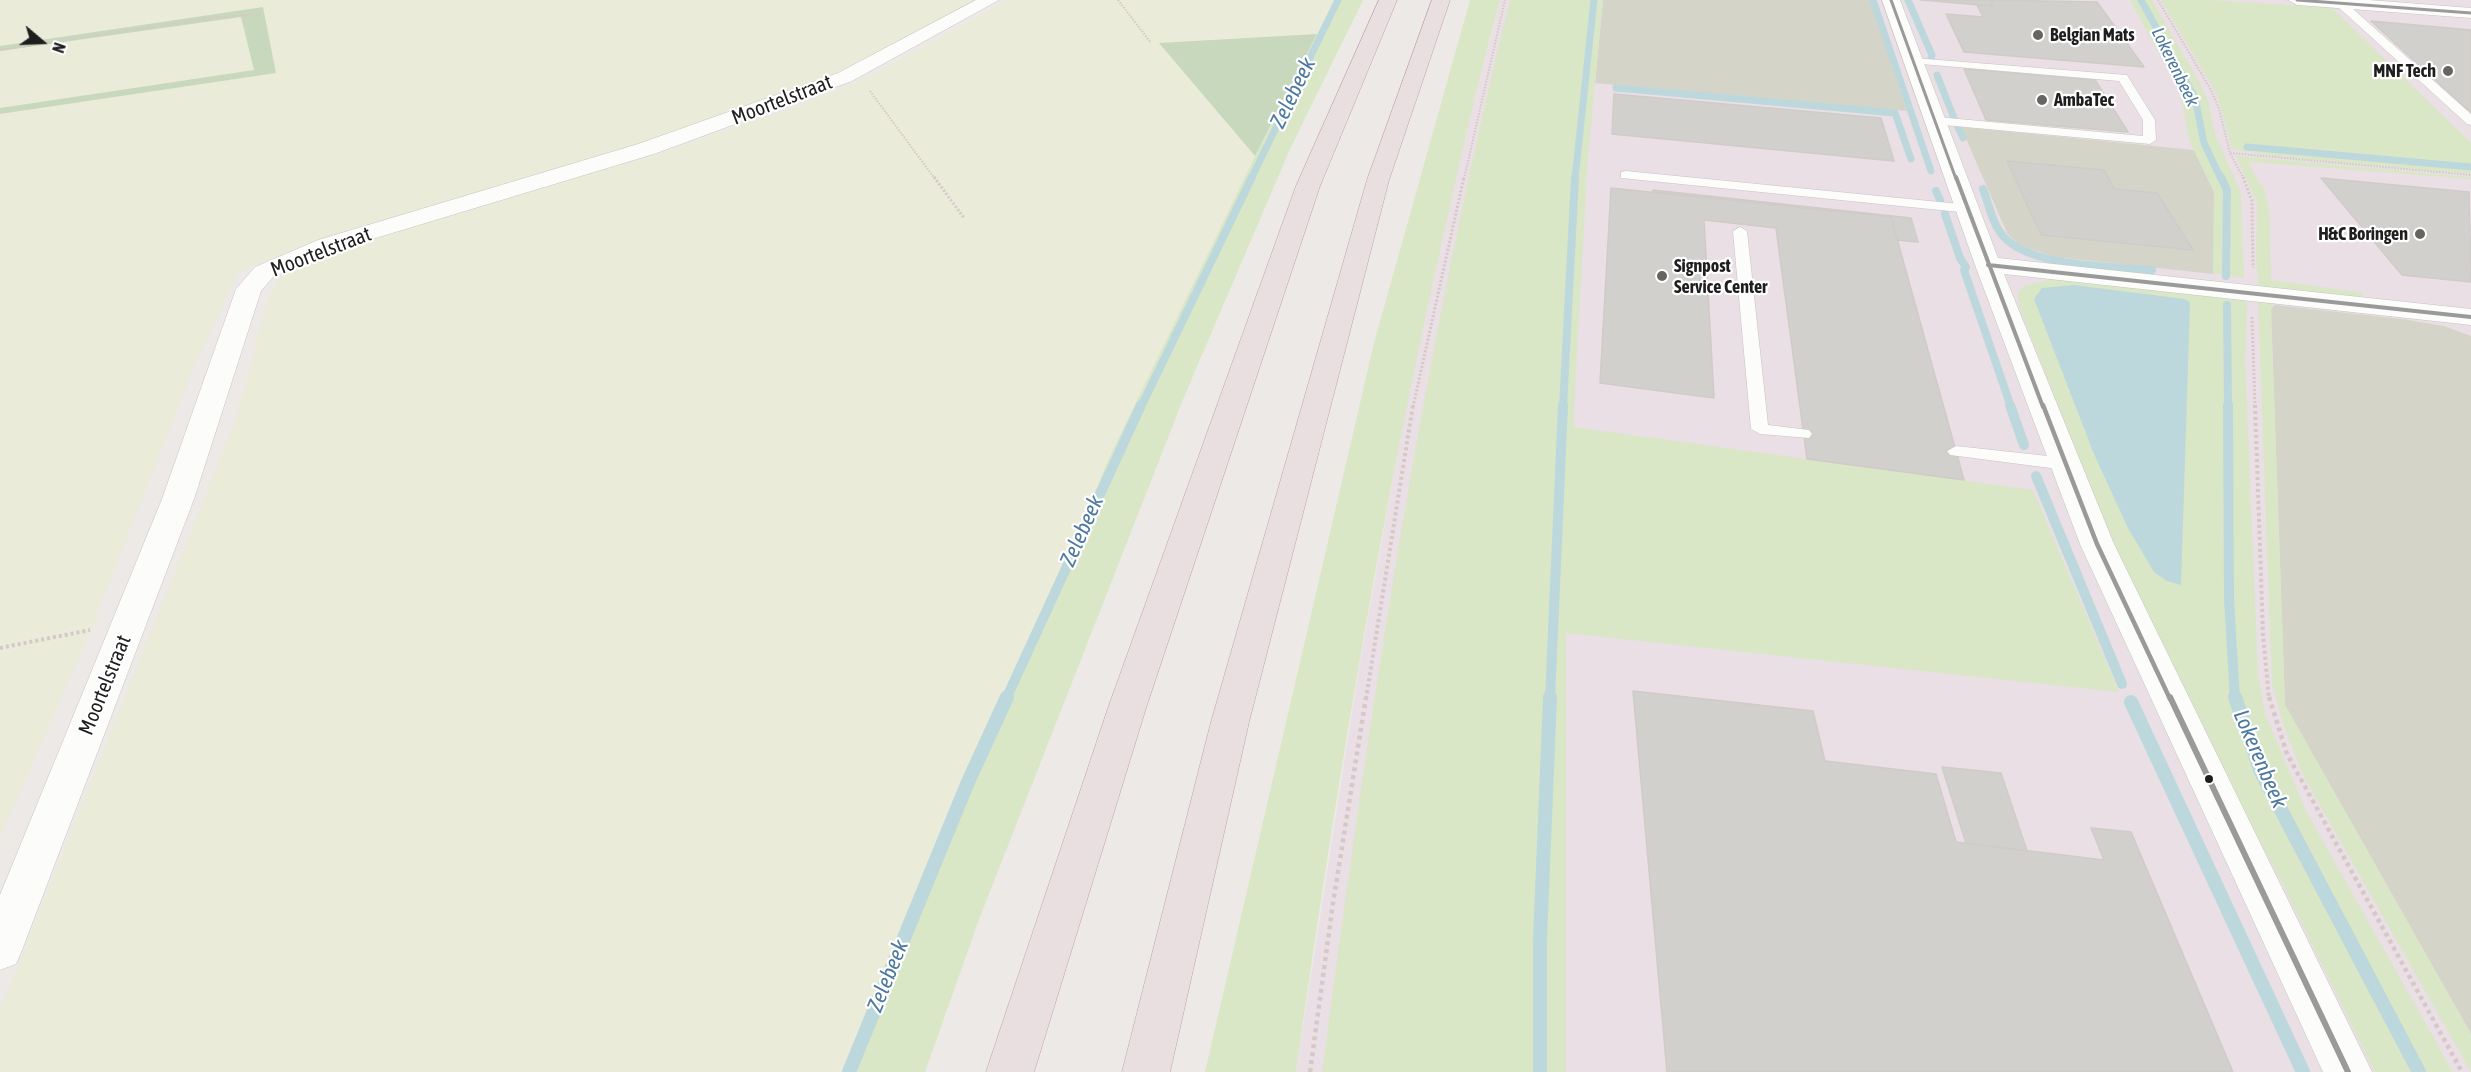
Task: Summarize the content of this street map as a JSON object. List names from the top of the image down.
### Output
{
  "streets": {
    "street": ["Moortelstraat"]
  },
  "water": ["Lokerenbeek", "Zelebeek"],
  "places": [
    "Belgian Mats",
    "MNF Tech",
    "AmbaTec",
    "H&C Boringen",
    "Signpost Service Center"
  ],
  "north": "right"
}
